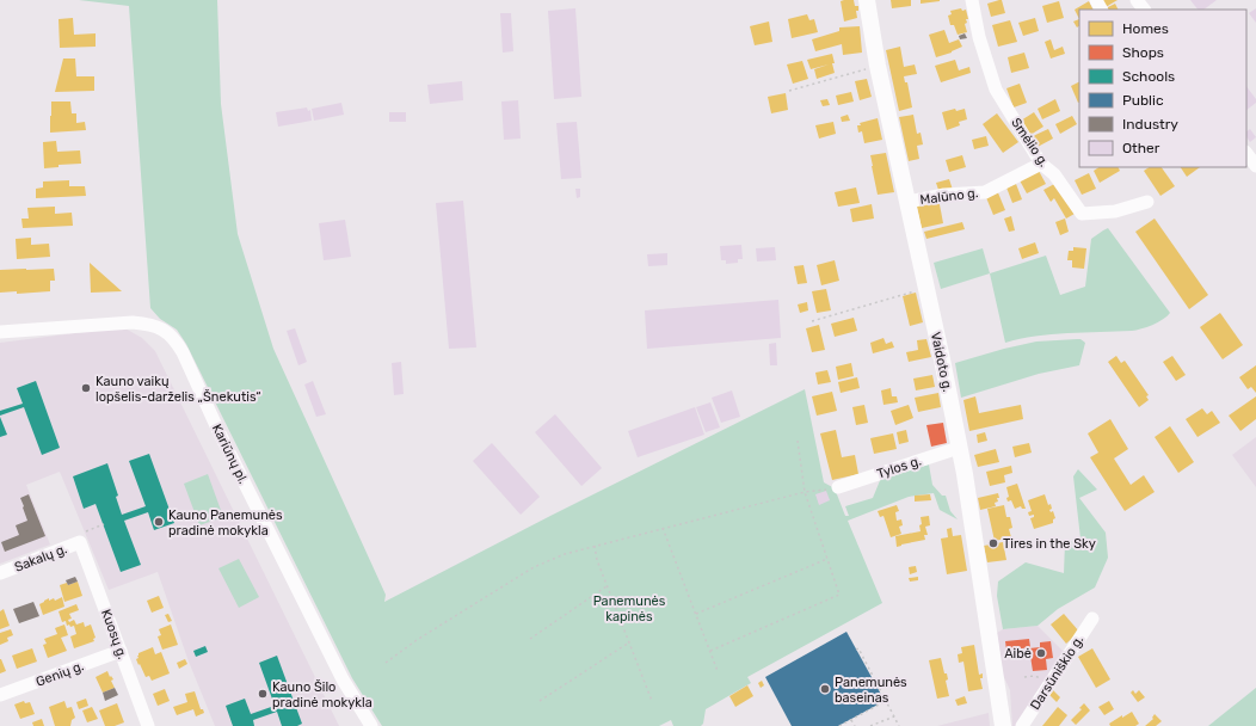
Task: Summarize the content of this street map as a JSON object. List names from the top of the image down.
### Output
{
  "streets": {
    "main road": ["Vaidoto g."],
    "street": [
      "Smėlio g.",
      "Malūno g.",
      "Kariūnų pl.",
      "Tylos g.",
      "Sakalų g.",
      "Kuosų g.",
      "Darsūniškio g.",
      "Genių g."
    ]
  },
  "crossings": [
    ["Smėlio g.", "Malūno g."],
    ["Malūno g.", "Vaidoto g."],
    ["Vaidoto g.", "Tylos g."],
    ["Sakalų g.", "Kuosų g."],
    ["Kuosų g.", "Genių g."]
  ],
  "parks": ["Panemunės kapinės"],
  "places": [
    "Kauno vaikų lopšelis-darželis „Šnekutis“",
    "Kauno Panemunės pradinė mokykla",
    "Tires in the Sky",
    "Aibė",
    "Panemunės baseinas",
    "Kauno Šilo pradinė mokykla"
  ],
  "legend": [
    "Homes",
    "Shops",
    "Schools",
    "Public",
    "Industry",
    "Other"
  ]
}
